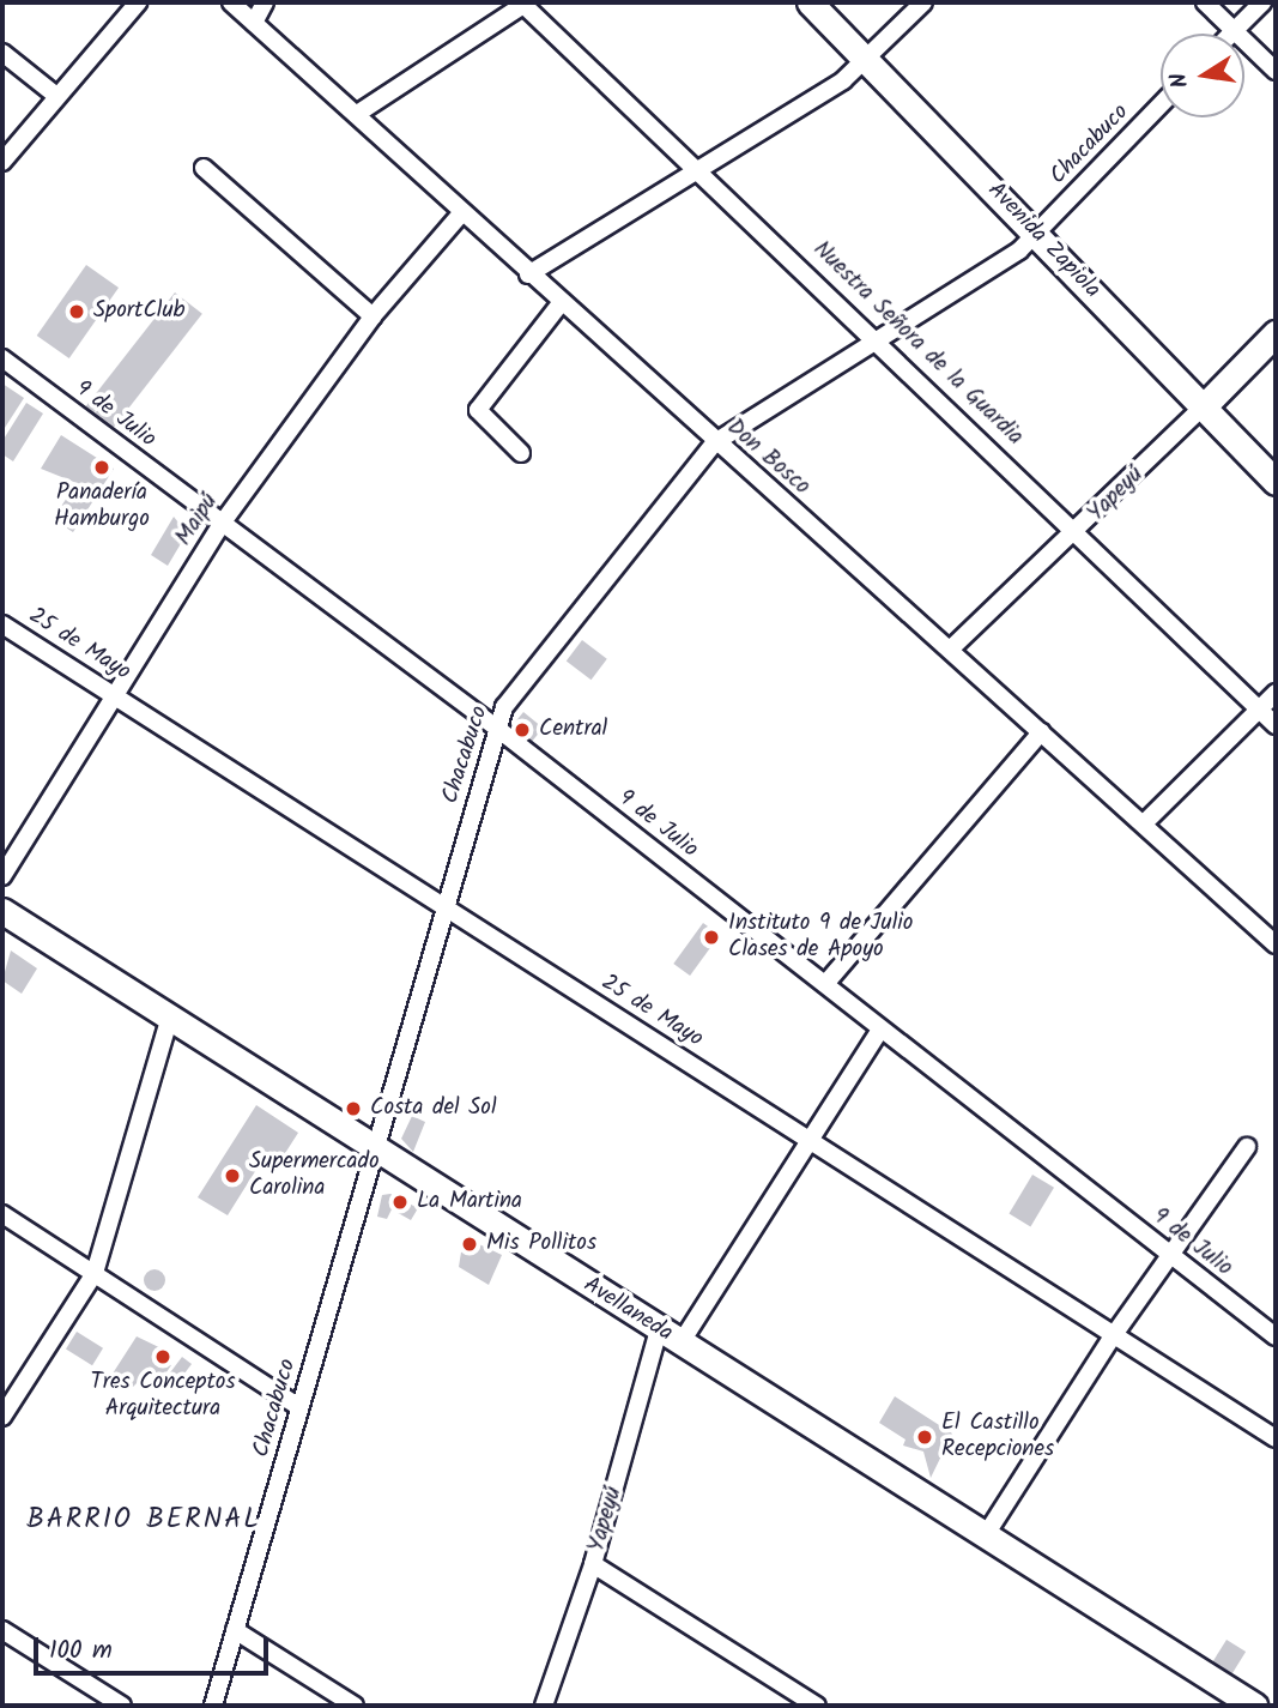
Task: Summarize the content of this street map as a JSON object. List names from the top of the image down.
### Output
{
  "streets": {
    "street": [
      "Chacabuco",
      "Avenida Zapiola",
      "Nuestra Señora de la Guardia",
      "9 de Julio",
      "Don Bosco",
      "Yapeyú",
      "Maipú",
      "25 de Mayo",
      "Avellaneda"
    ]
  },
  "crossings": [
    ["Chacabuco", "Avenida Zapiola"],
    ["Chacabuco", "Nuestra Señora de la Guardia"],
    ["Chacabuco", "9 de Julio"],
    ["Chacabuco", "Don Bosco"],
    ["Chacabuco", "25 de Mayo"],
    ["Chacabuco", "Avellaneda"],
    ["Avenida Zapiola", "Yapeyú"],
    ["Nuestra Señora de la Guardia", "Yapeyú"],
    ["9 de Julio", "Maipú"],
    ["Don Bosco", "Yapeyú"],
    ["Don Bosco", "Maipú"],
    ["Yapeyú", "Avellaneda"],
    ["Maipú", "25 de Mayo"]
  ],
  "districts": ["BARRIO BERNAL"],
  "places": [
    "SportClub",
    "Panadería Hamburgo",
    "Central",
    "Instituto 9 de Julio Clases de Apoyo",
    "Costa del Sol",
    "Supermercado Carolina",
    "La Martina",
    "Mis Pollitos",
    "Tres Conceptos Arquitectura",
    "El Castillo Recepciones"
  ],
  "scale_bar": "100 m",
  "north": "left"
}
